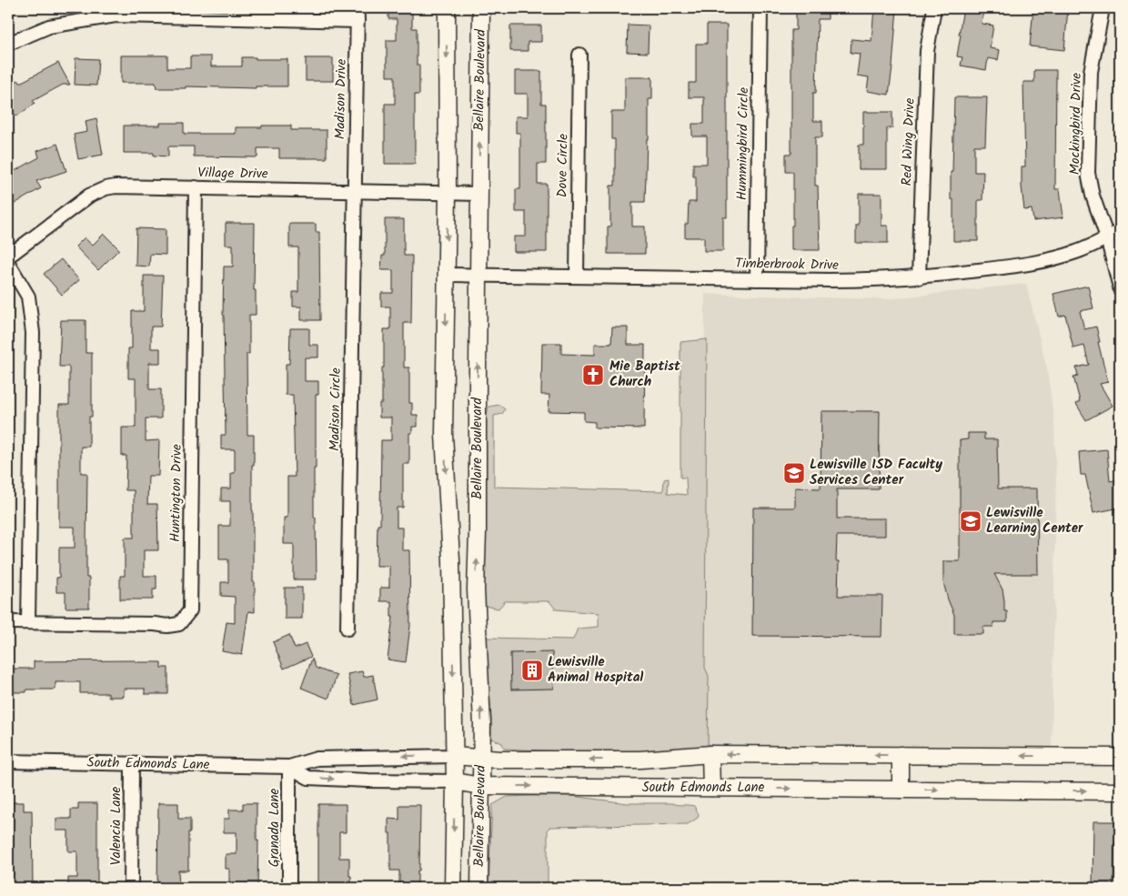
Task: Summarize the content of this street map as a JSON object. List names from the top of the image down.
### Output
{
  "streets": {
    "main road": ["Bellaire Boulevard", "South Edmonds Lane"],
    "street": [
      "Madison Drive",
      "Mockingbird Drive",
      "Red Wing Drive",
      "Hummingbird Circle",
      "Dove Circle",
      "Village Drive",
      "Timberbrook Drive",
      "Madison Circle",
      "Huntington Drive",
      "Valencia Lane",
      "Granada Lane"
    ]
  },
  "crossings": [
    ["Bellaire Boulevard", "Village Drive"],
    ["Bellaire Boulevard", "Timberbrook Drive"],
    ["Bellaire Boulevard", "South Edmonds Lane"],
    ["Madison Drive", "Village Drive"],
    ["Madison Drive", "Madison Circle"],
    ["Mockingbird Drive", "Timberbrook Drive"],
    ["Red Wing Drive", "Timberbrook Drive"],
    ["Hummingbird Circle", "Timberbrook Drive"],
    ["Dove Circle", "Timberbrook Drive"],
    ["Village Drive", "Madison Circle"],
    ["Village Drive", "Huntington Drive"],
    ["South Edmonds Lane", "Valencia Lane"],
    ["South Edmonds Lane", "Granada Lane"]
  ],
  "places": {
    "church": ["Mie Baptist Church"],
    "school or university": ["Lewisville ISD Faculty Services Center", "Lewisville Learning Center"],
    "building": ["Lewisville Animal Hospital"]
  }
}
